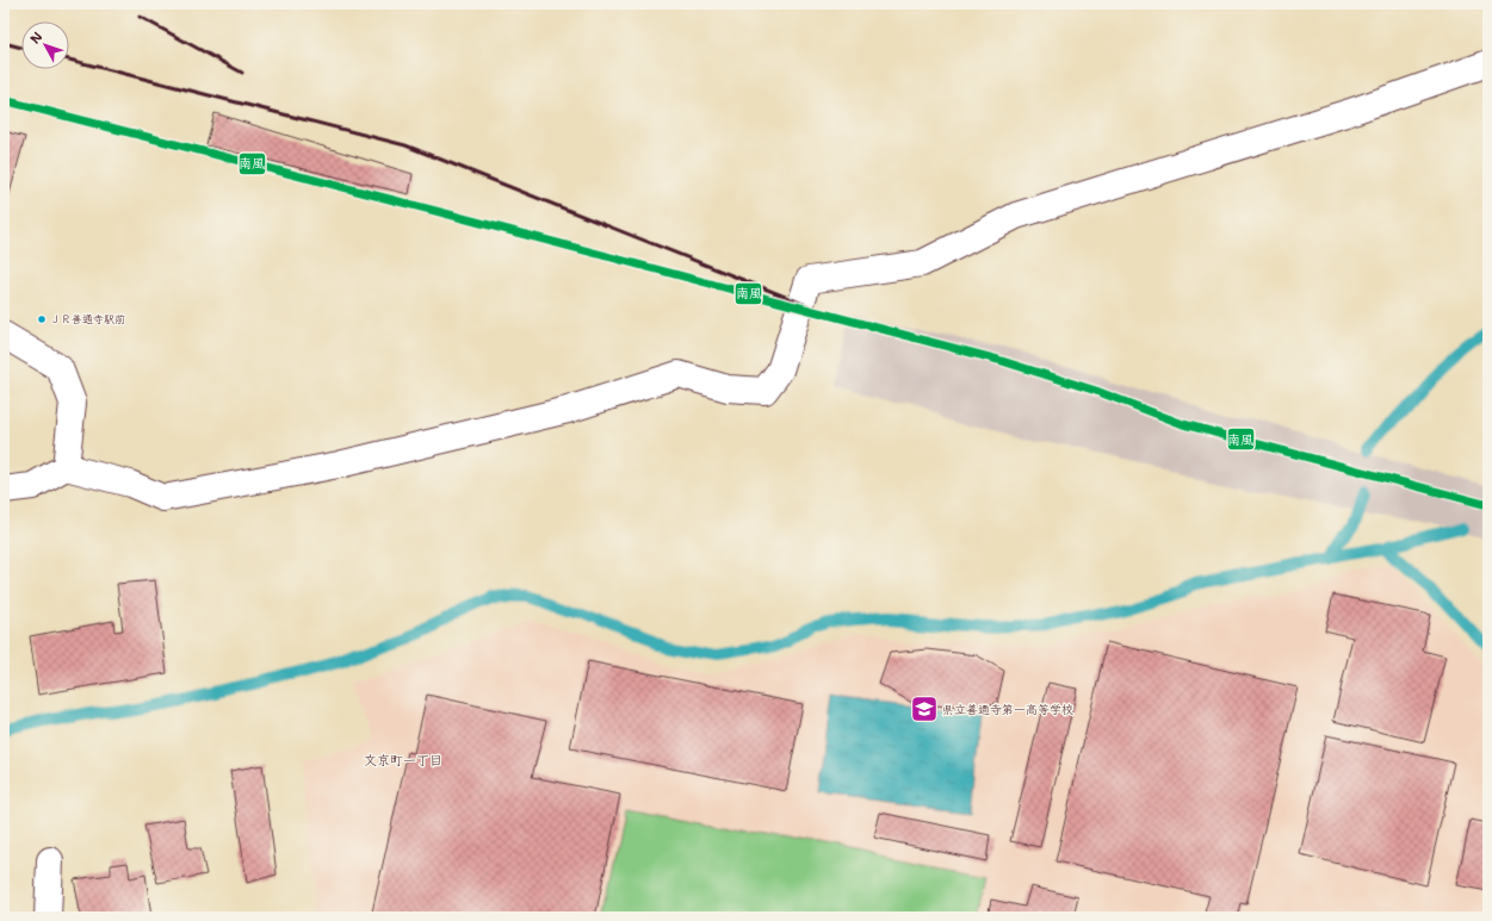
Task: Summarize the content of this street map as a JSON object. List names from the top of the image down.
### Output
{
  "districts": ["文京町一丁目"],
  "places": {
    "other": ["ＪＲ善通寺駅前"],
    "school or university": ["県立善通寺第一高等学校"]
  },
  "lines": ["transit line 南風"],
  "north": "top left"
}
